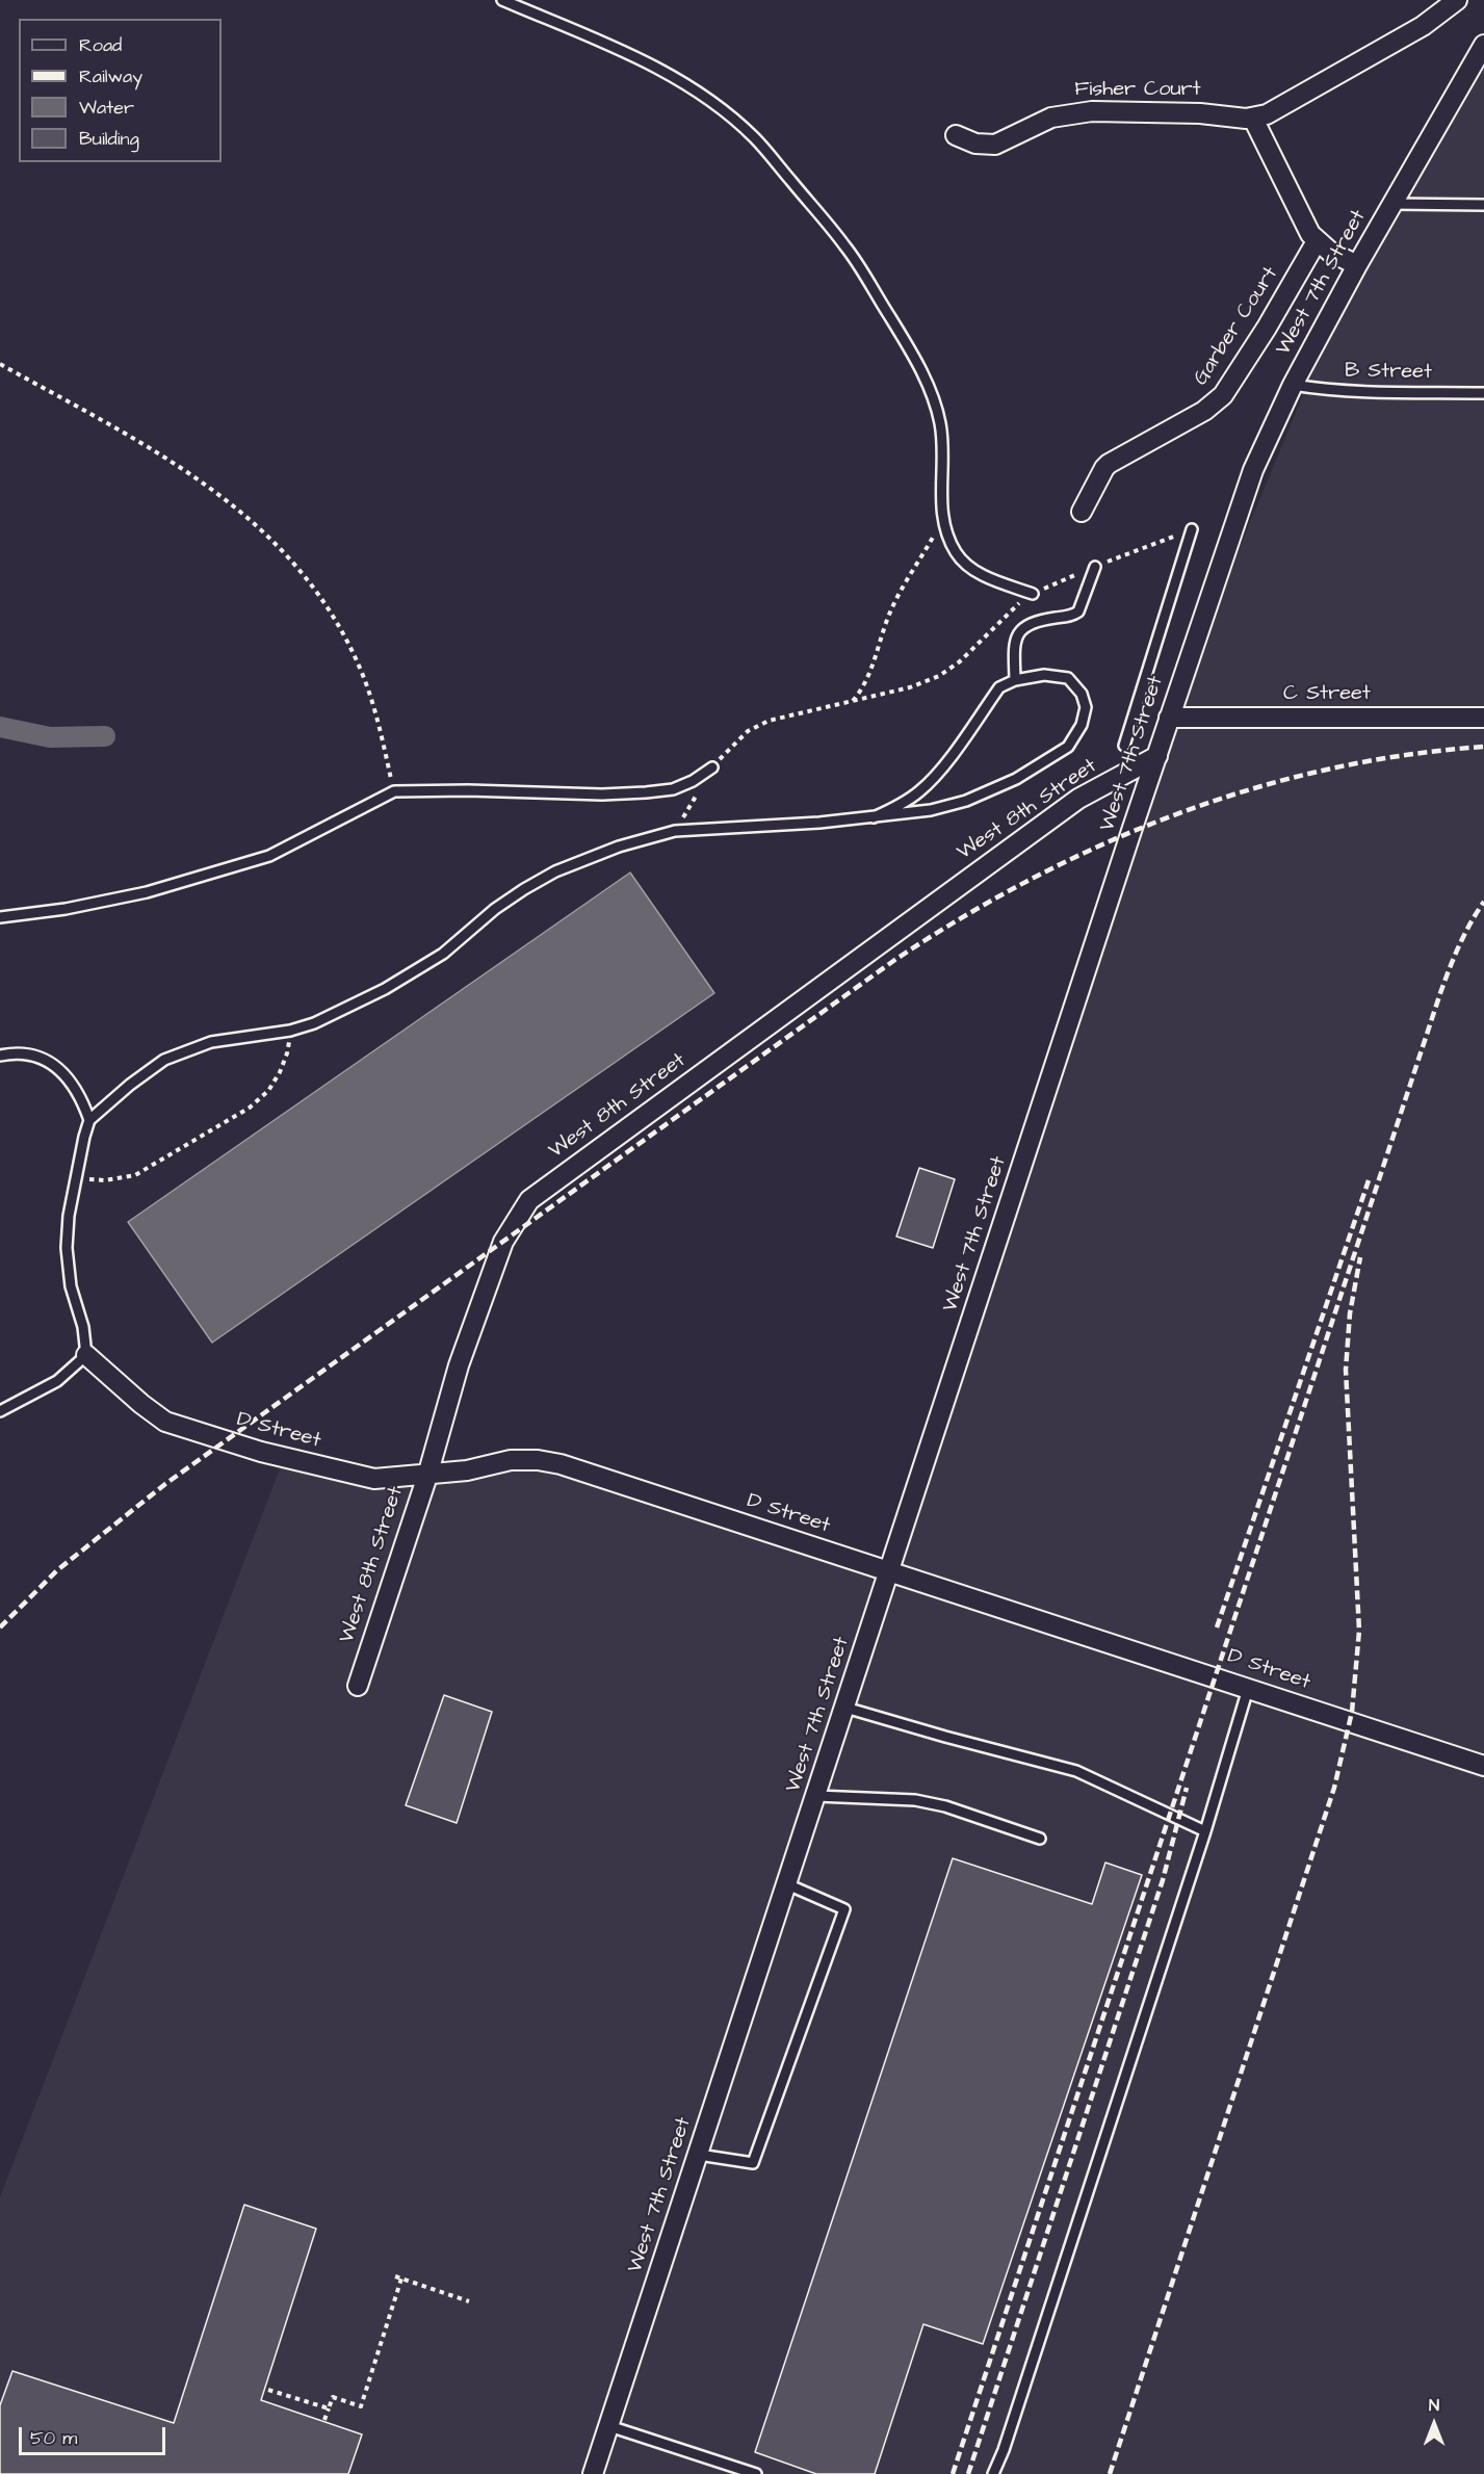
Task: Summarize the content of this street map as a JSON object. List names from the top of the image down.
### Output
{
  "streets": {
    "street": [
      "Fisher Court",
      "West 7th Street",
      "Garber Court",
      "C Street",
      "West 8th Street",
      "D Street"
    ],
    "lane": ["B Street"]
  },
  "crossings": [
    ["West 7th Street", "B Street"],
    ["West 7th Street", "C Street"],
    ["West 7th Street", "West 8th Street"],
    ["West 7th Street", "D Street"],
    ["West 8th Street", "D Street"]
  ],
  "legend": [
    "Road",
    "Railway",
    "Water",
    "Building"
  ],
  "scale_bar": "50 m",
  "north": "top"
}
